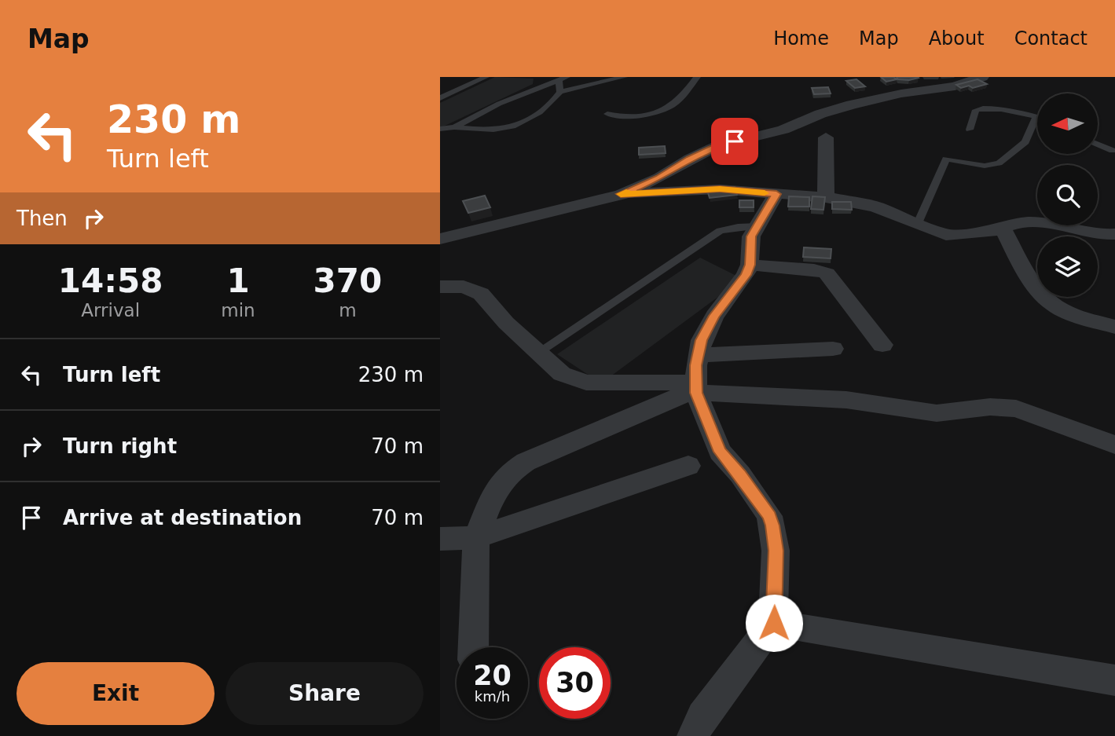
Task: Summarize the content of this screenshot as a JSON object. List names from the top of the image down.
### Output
{
  "north": "left",
  "page": {
    "header": "Map",
    "nav": [
      "Home",
      "Map",
      "About",
      "Contact"
    ],
    "turn": ["230 m", "Turn left"],
    "then": "Then",
    "eta": [
      "14:58",
      "Arrival",
      "1",
      "min",
      "370",
      "m"
    ],
    "list": [
      {
        "name": "Turn left",
        "value": "230 m"
      },
      {
        "name": "Turn right",
        "value": "70 m"
      },
      {
        "name": "Arrive at destination",
        "value": "70 m"
      }
    ],
    "speed": "20 km/h",
    "limit": "30",
    "buttons": ["Exit", "Share"]
  }
}
